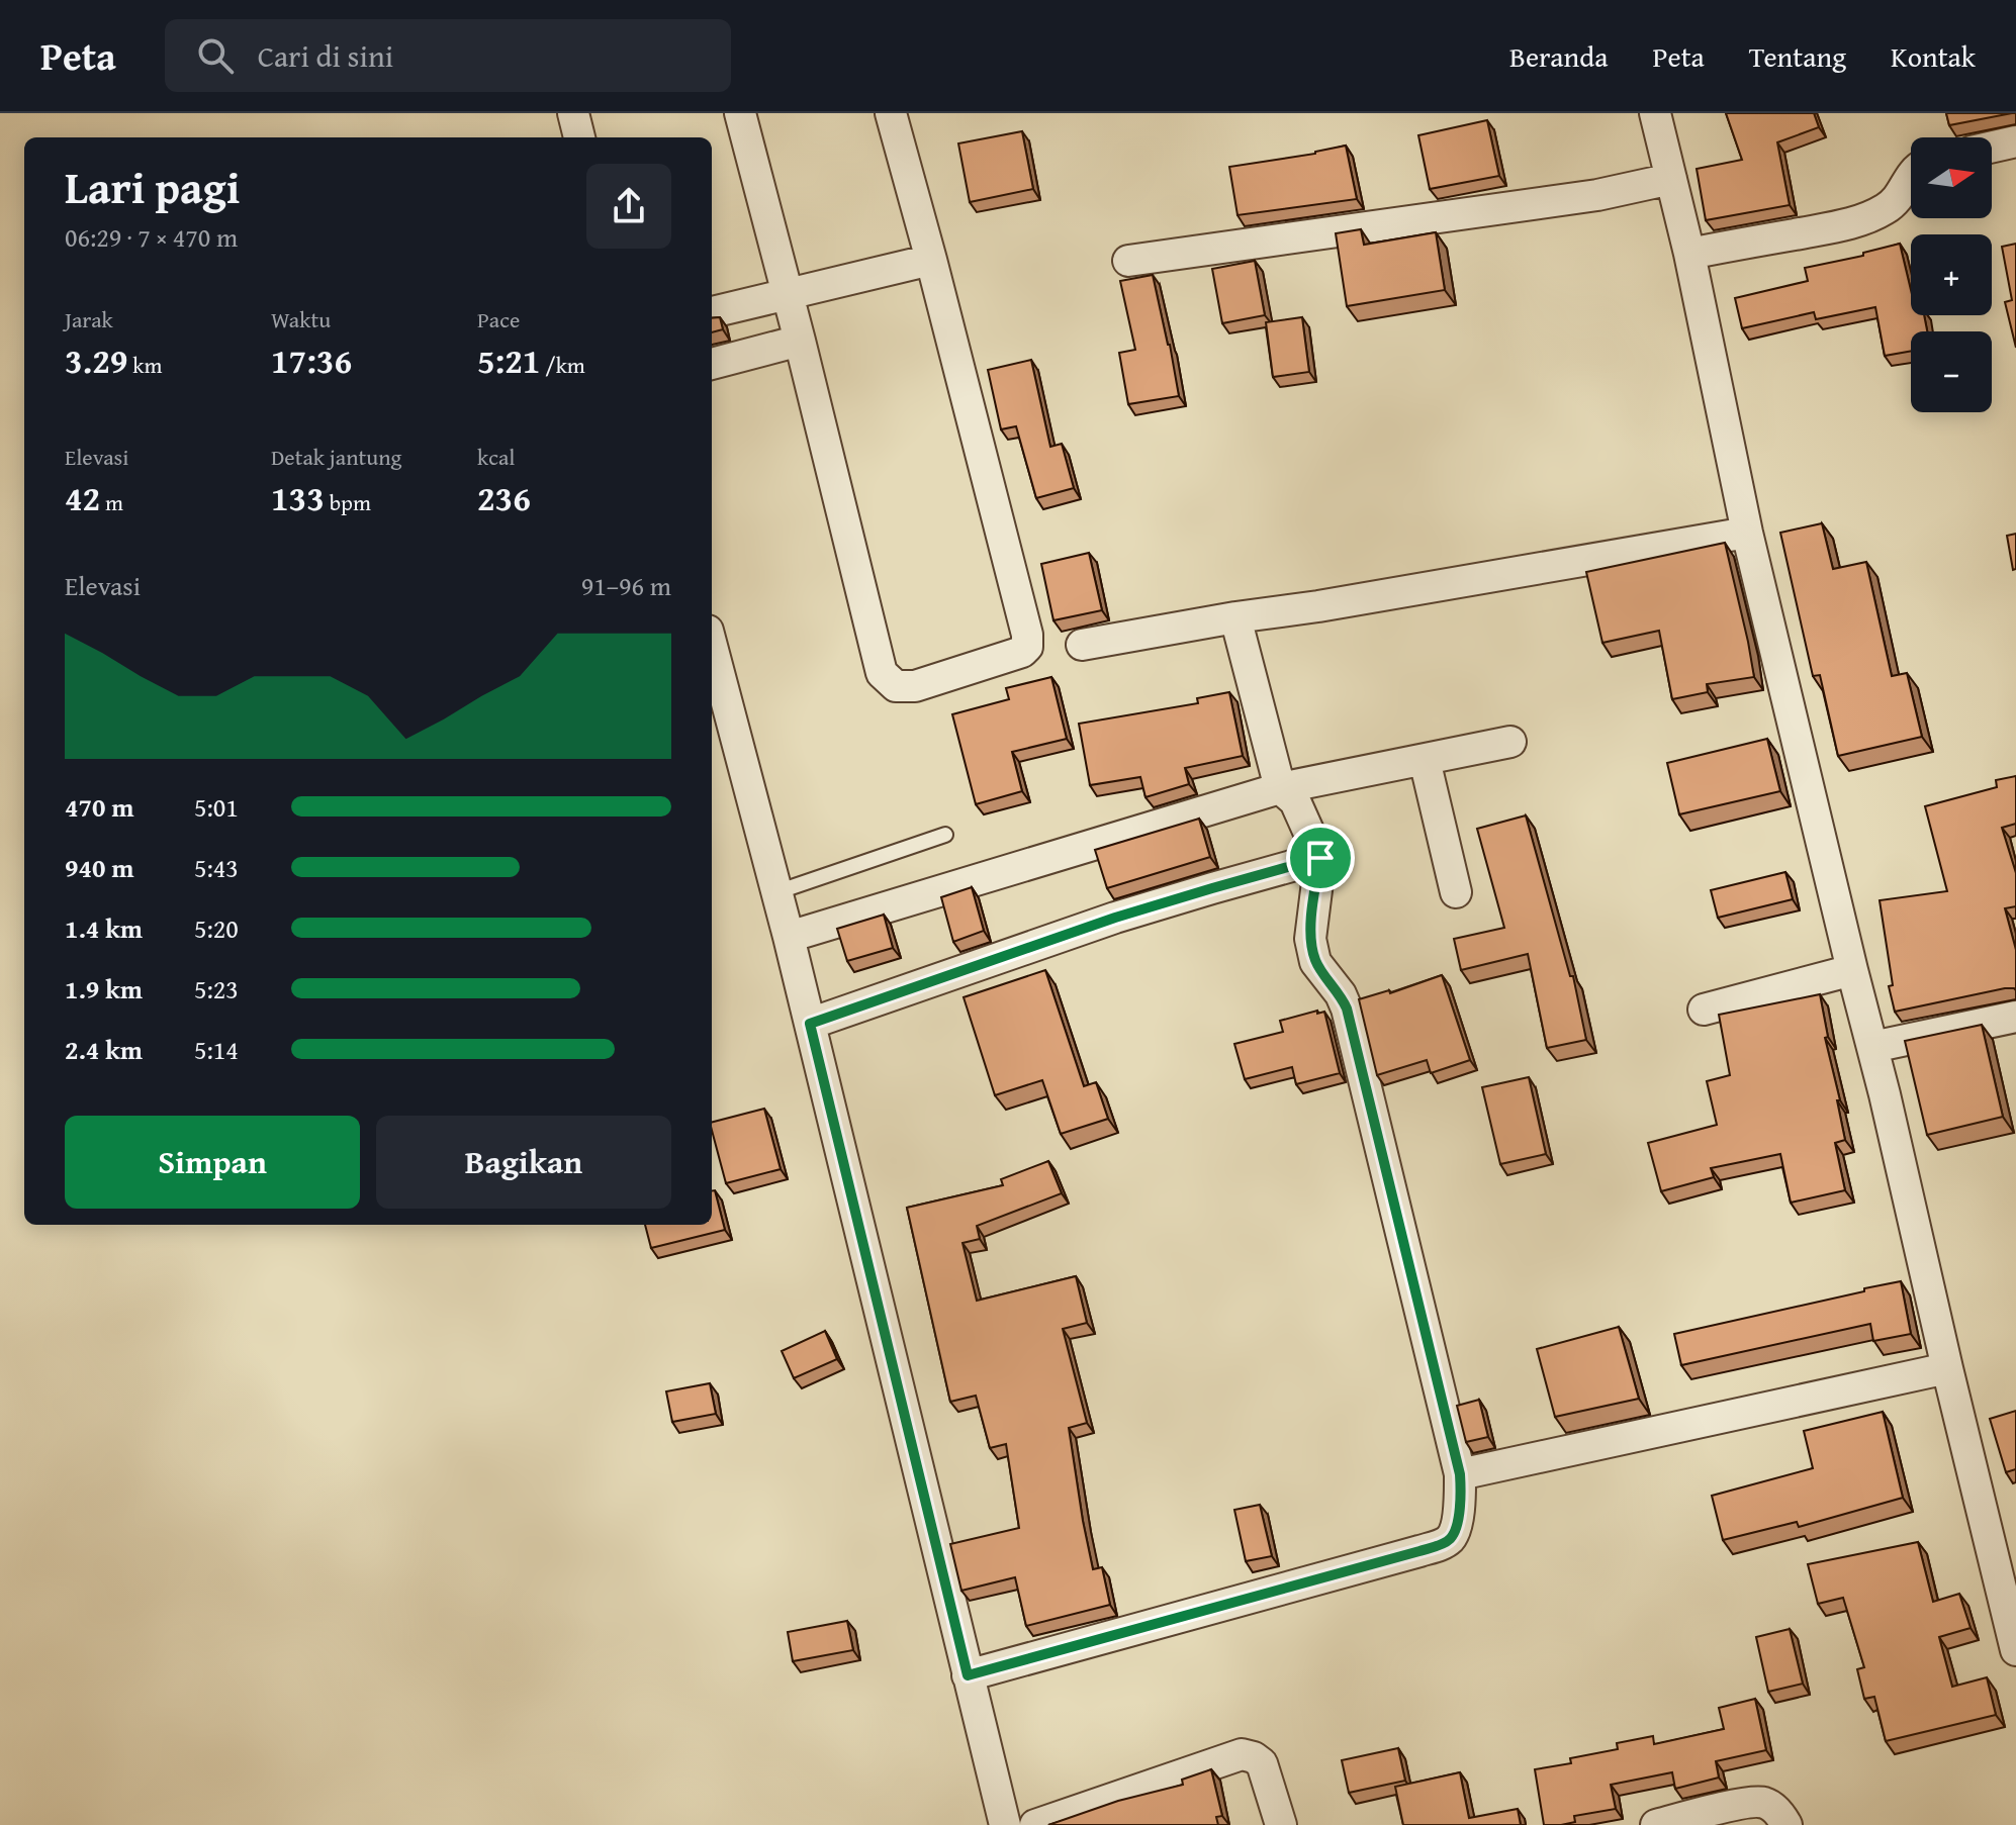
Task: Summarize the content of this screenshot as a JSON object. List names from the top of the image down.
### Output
{
  "north": "right",
  "page": {
    "header": "Peta",
    "search": "Cari di sini",
    "nav": [
      "Beranda",
      "Peta",
      "Tentang",
      "Kontak"
    ],
    "map_buttons": ["+", "−"],
    "heading": ["Lari pagi", "06:29 · 7 × 470 m"],
    "stats": [
      ["Jarak", "3.29 km"],
      ["Waktu", "17:36"],
      ["Pace", "5:21 /km"],
      ["Elevasi", "42 m"],
      ["Detak jantung", "133 bpm"],
      ["kcal", "236"]
    ],
    "chart": ["Elevasi", "91–96 m"],
    "list": [
      {
        "name": "470 m",
        "note": "5:01"
      },
      {
        "name": "940 m",
        "note": "5:43"
      },
      {
        "name": "1.4 km",
        "note": "5:20"
      },
      {
        "name": "1.9 km",
        "note": "5:23"
      },
      {
        "name": "2.4 km",
        "note": "5:14"
      }
    ],
    "buttons": ["Simpan", "Bagikan"]
  }
}
